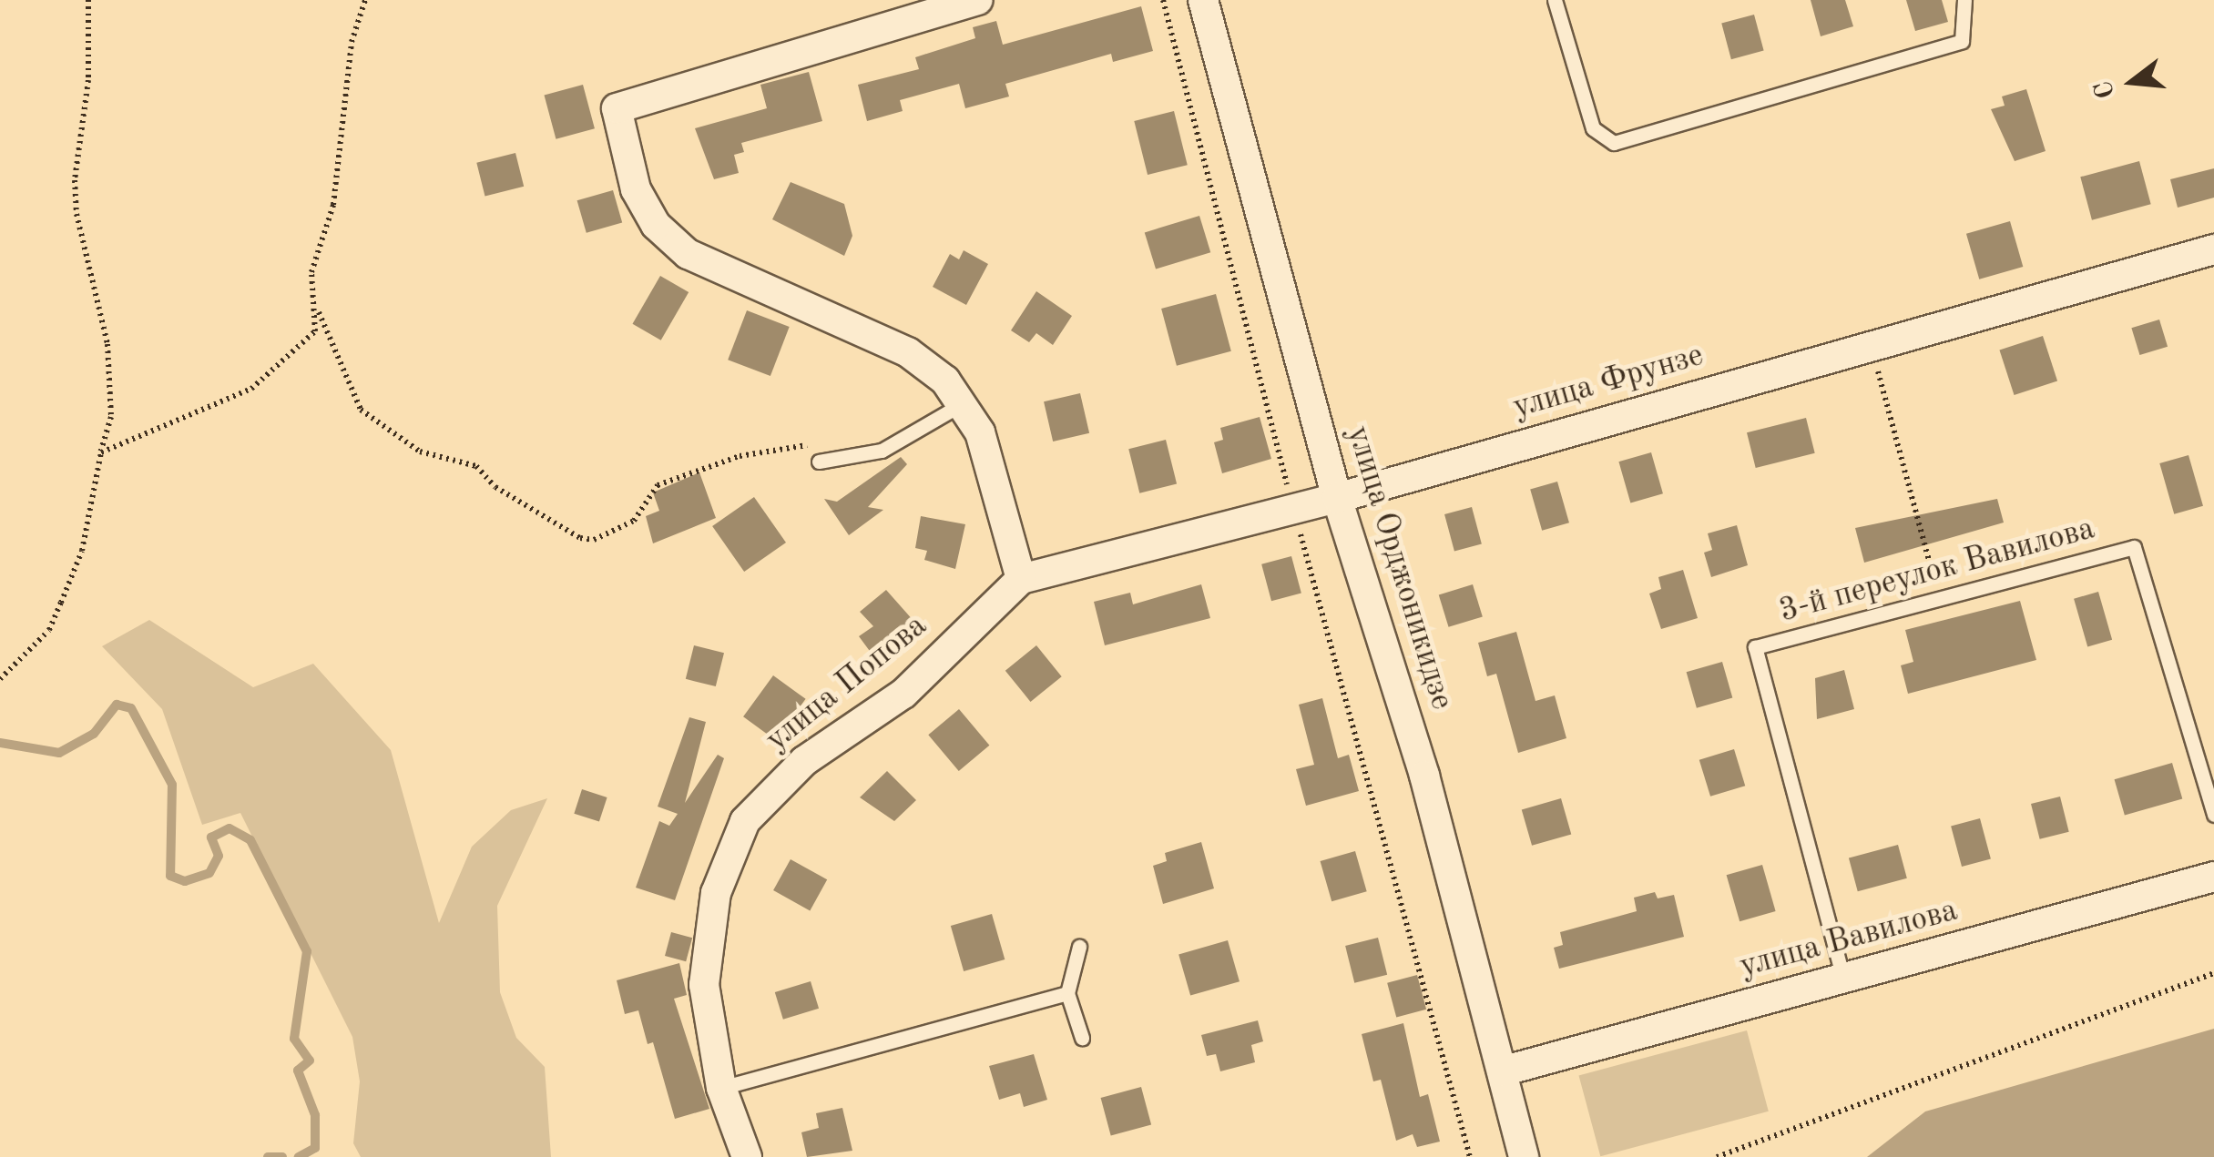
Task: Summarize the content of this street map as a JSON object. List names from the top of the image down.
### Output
{
  "streets": {
    "street": [
      "улица Фрунзе",
      "улица Орджоникидзе",
      "улица Попова",
      "улица Вавилова"
    ],
    "lane": ["3-й переулок Вавилова"]
  },
  "crossings": [
    ["улица Фрунзе", "улица Орджоникидзе"],
    ["улица Фрунзе", "улица Попова"],
    ["улица Орджоникидзе", "улица Вавилова"],
    ["3-й переулок Вавилова", "улица Вавилова"]
  ],
  "north": "left"
}
